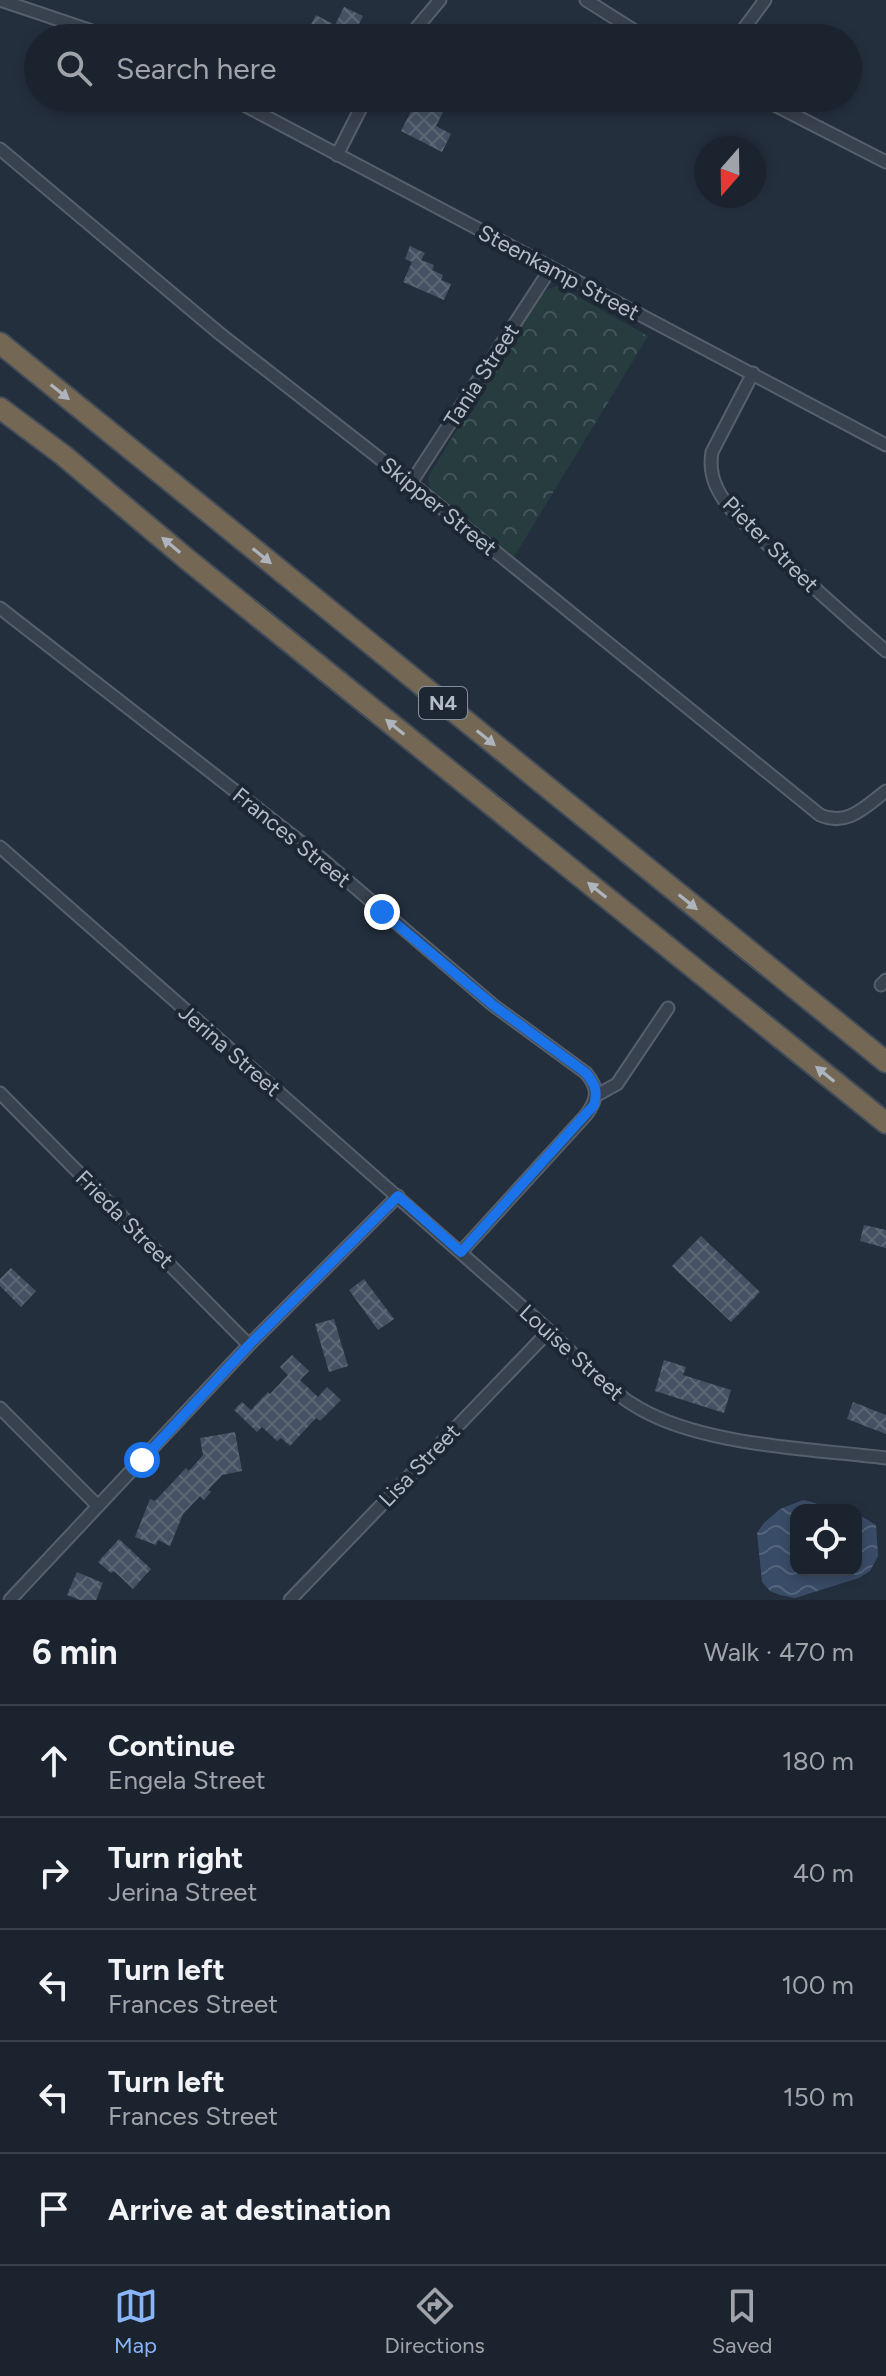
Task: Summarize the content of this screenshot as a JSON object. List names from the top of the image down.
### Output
{
  "streets": {
    "highway": ["N4"],
    "street": [
      "Steenkamp Street",
      "Tania Street",
      "Skipper Street",
      "Pieter Street",
      "Frances Street",
      "Jerina Street",
      "Frieda Street",
      "Louise Street",
      "Lisa Street"
    ]
  },
  "crossings": [
    ["Steenkamp Street", "Tania Street"],
    ["Steenkamp Street", "Pieter Street"],
    ["Tania Street", "Skipper Street"],
    ["Jerina Street", "Louise Street"],
    ["Louise Street", "Lisa Street"]
  ],
  "north": "bottom",
  "page": {
    "search": "Search here",
    "heading": ["6 min", "Walk · 470 m"],
    "list": [
      ["Continue", "Engela Street", "180 m"],
      ["Turn right", "Jerina Street", "40 m"],
      ["Turn left", "Frances Street", "100 m"],
      ["Turn left", "Frances Street", "150 m"],
      "Arrive at destination"
    ],
    "nav": ["Map", "Directions", "Saved"]
  }
}
